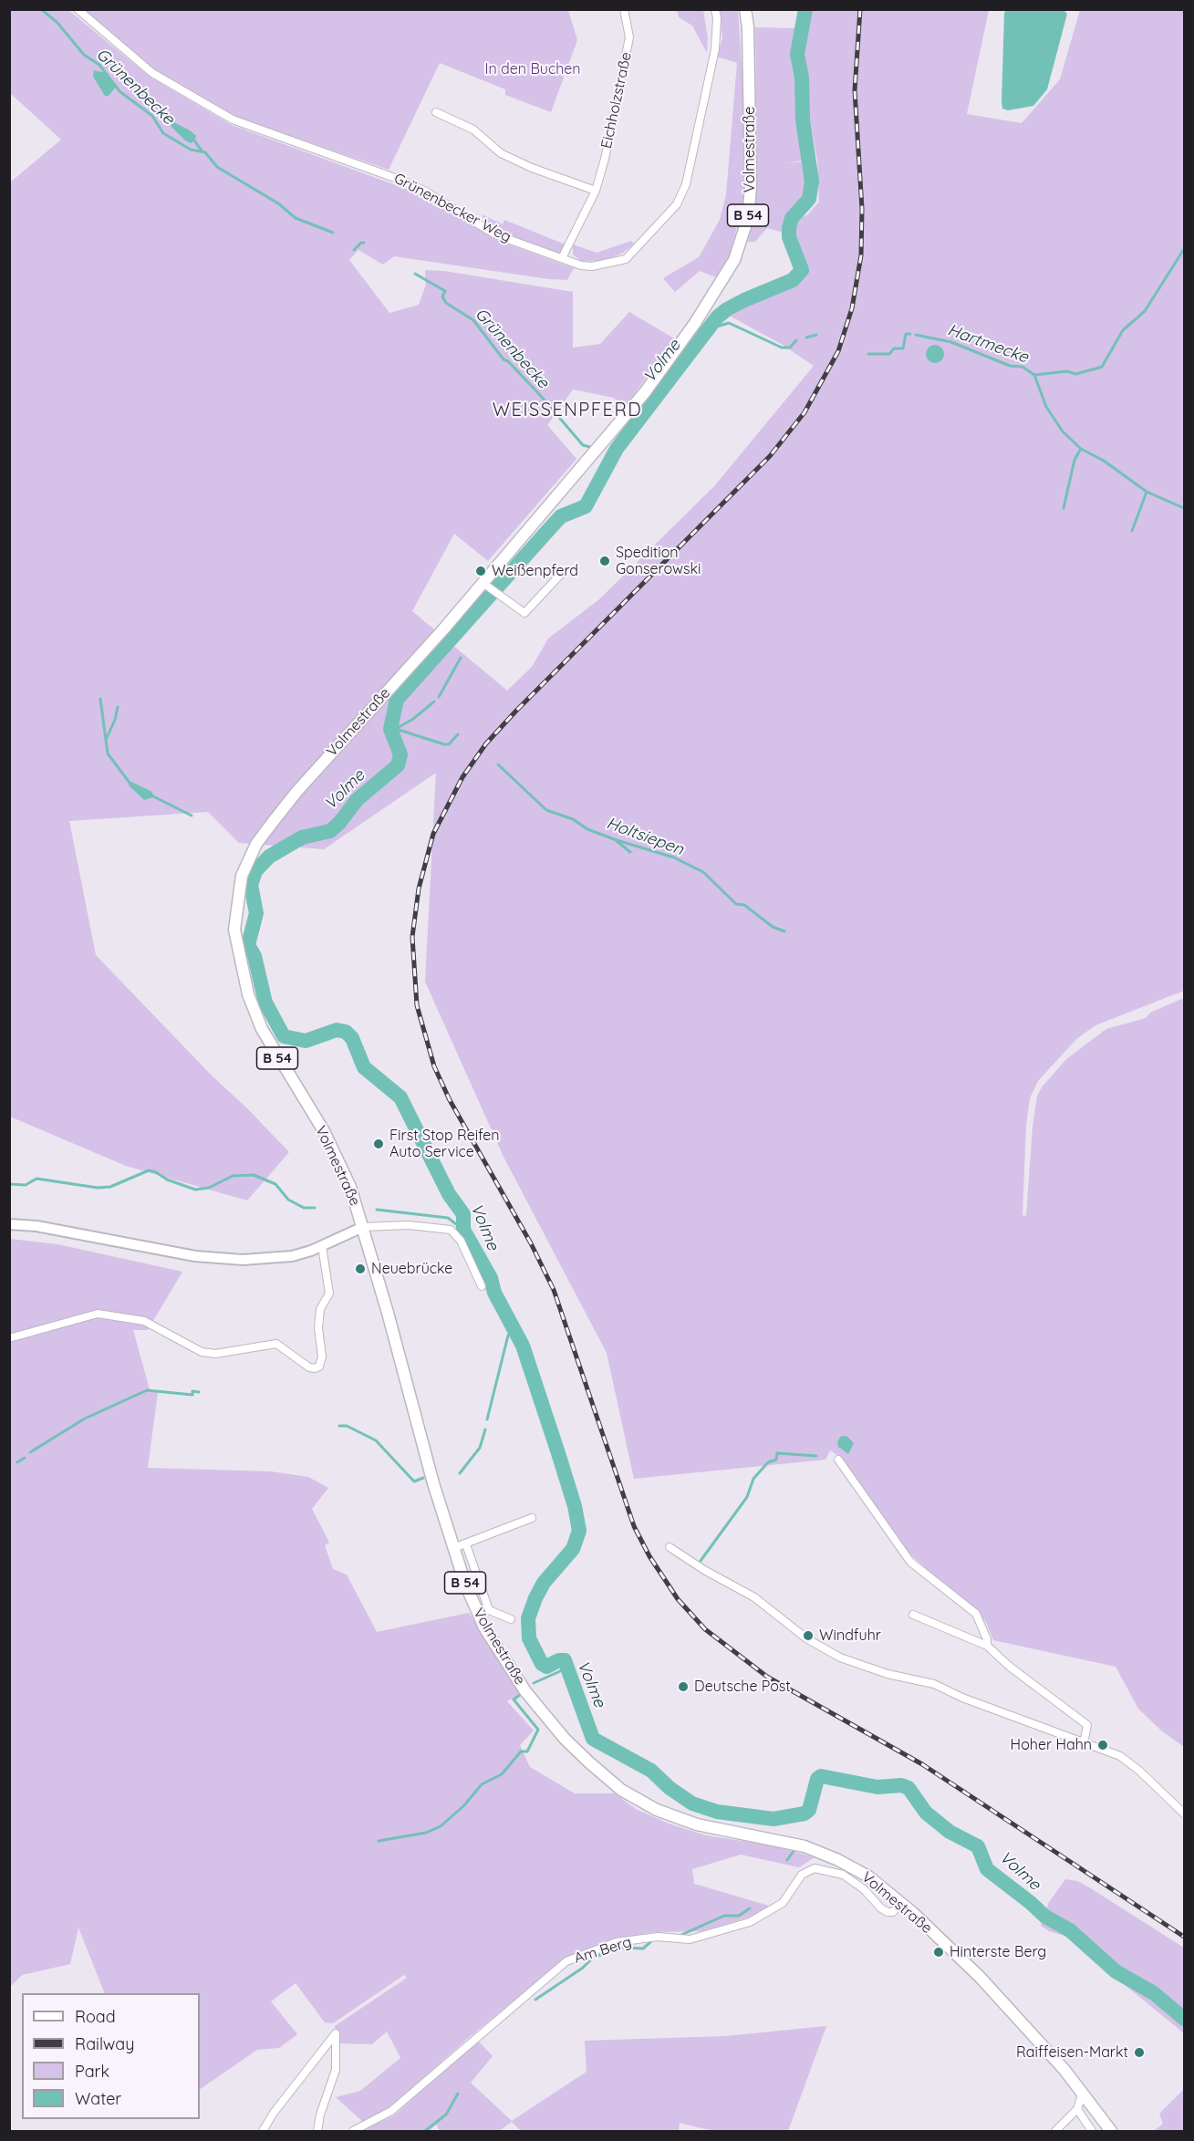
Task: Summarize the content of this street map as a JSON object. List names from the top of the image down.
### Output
{
  "streets": {
    "main road": ["Volmestraße", "B 54"],
    "street": ["Eichholzstraße", "Grünenbecker Weg", "Am Berg"]
  },
  "crossings": [
    ["Eichholzstraße", "Grünenbecker Weg"],
    ["Volmestraße", "Am Berg"]
  ],
  "districts": ["WEISSENPFERD"],
  "water": [
    "Grünenbecke",
    "Hartmecke",
    "Volme",
    "Holtsiepen"
  ],
  "parks": ["In den Buchen"],
  "places": [
    "Spedition Gonserowski",
    "Weißenpferd",
    "First Stop Reifen Auto Service",
    "Neuebrücke",
    "Windfuhr",
    "Deutsche Post",
    "Hoher Hahn",
    "Hinterste Berg",
    "Raiffeisen-Markt"
  ],
  "legend": [
    "Road",
    "Railway",
    "Park",
    "Water"
  ]
}
